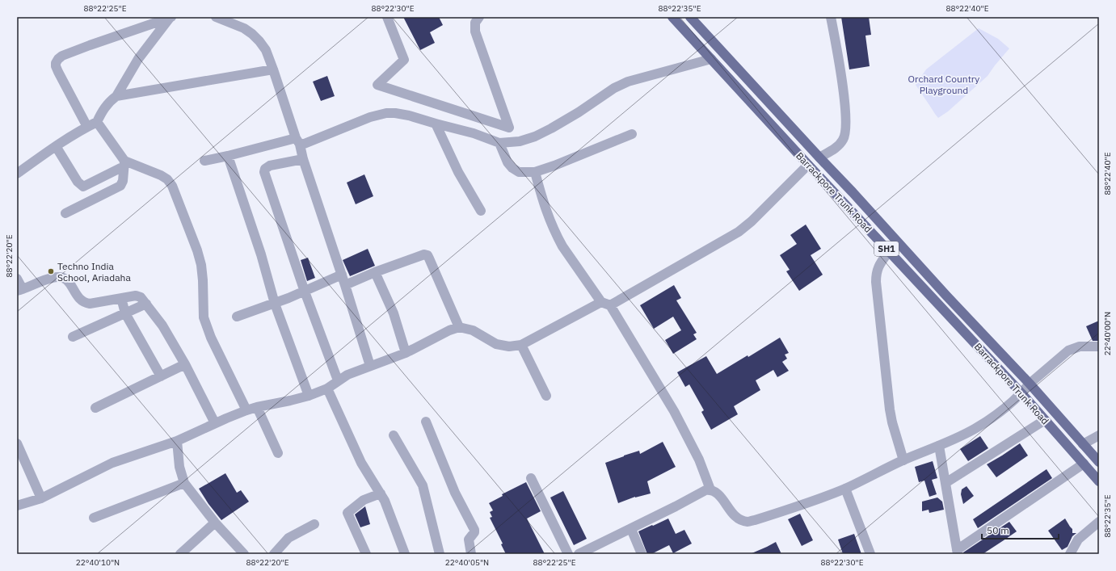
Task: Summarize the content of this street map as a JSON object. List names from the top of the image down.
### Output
{
  "streets": {
    "main road": ["Barrackpore Trunk Road", "SH1"]
  },
  "parks": ["Orchard Country Playground"],
  "places": ["Techno India School, Ariadaha"],
  "scale_bar": "50 m",
  "coordinates": [
    "88°22'25\"E",
    "88°22'30\"E",
    "88°22'35\"E",
    "88°22'40\"E",
    "88°22'20\"E",
    "22°40'00\"N",
    "22°40'10\"N",
    "22°40'05\"N"
  ]
}
